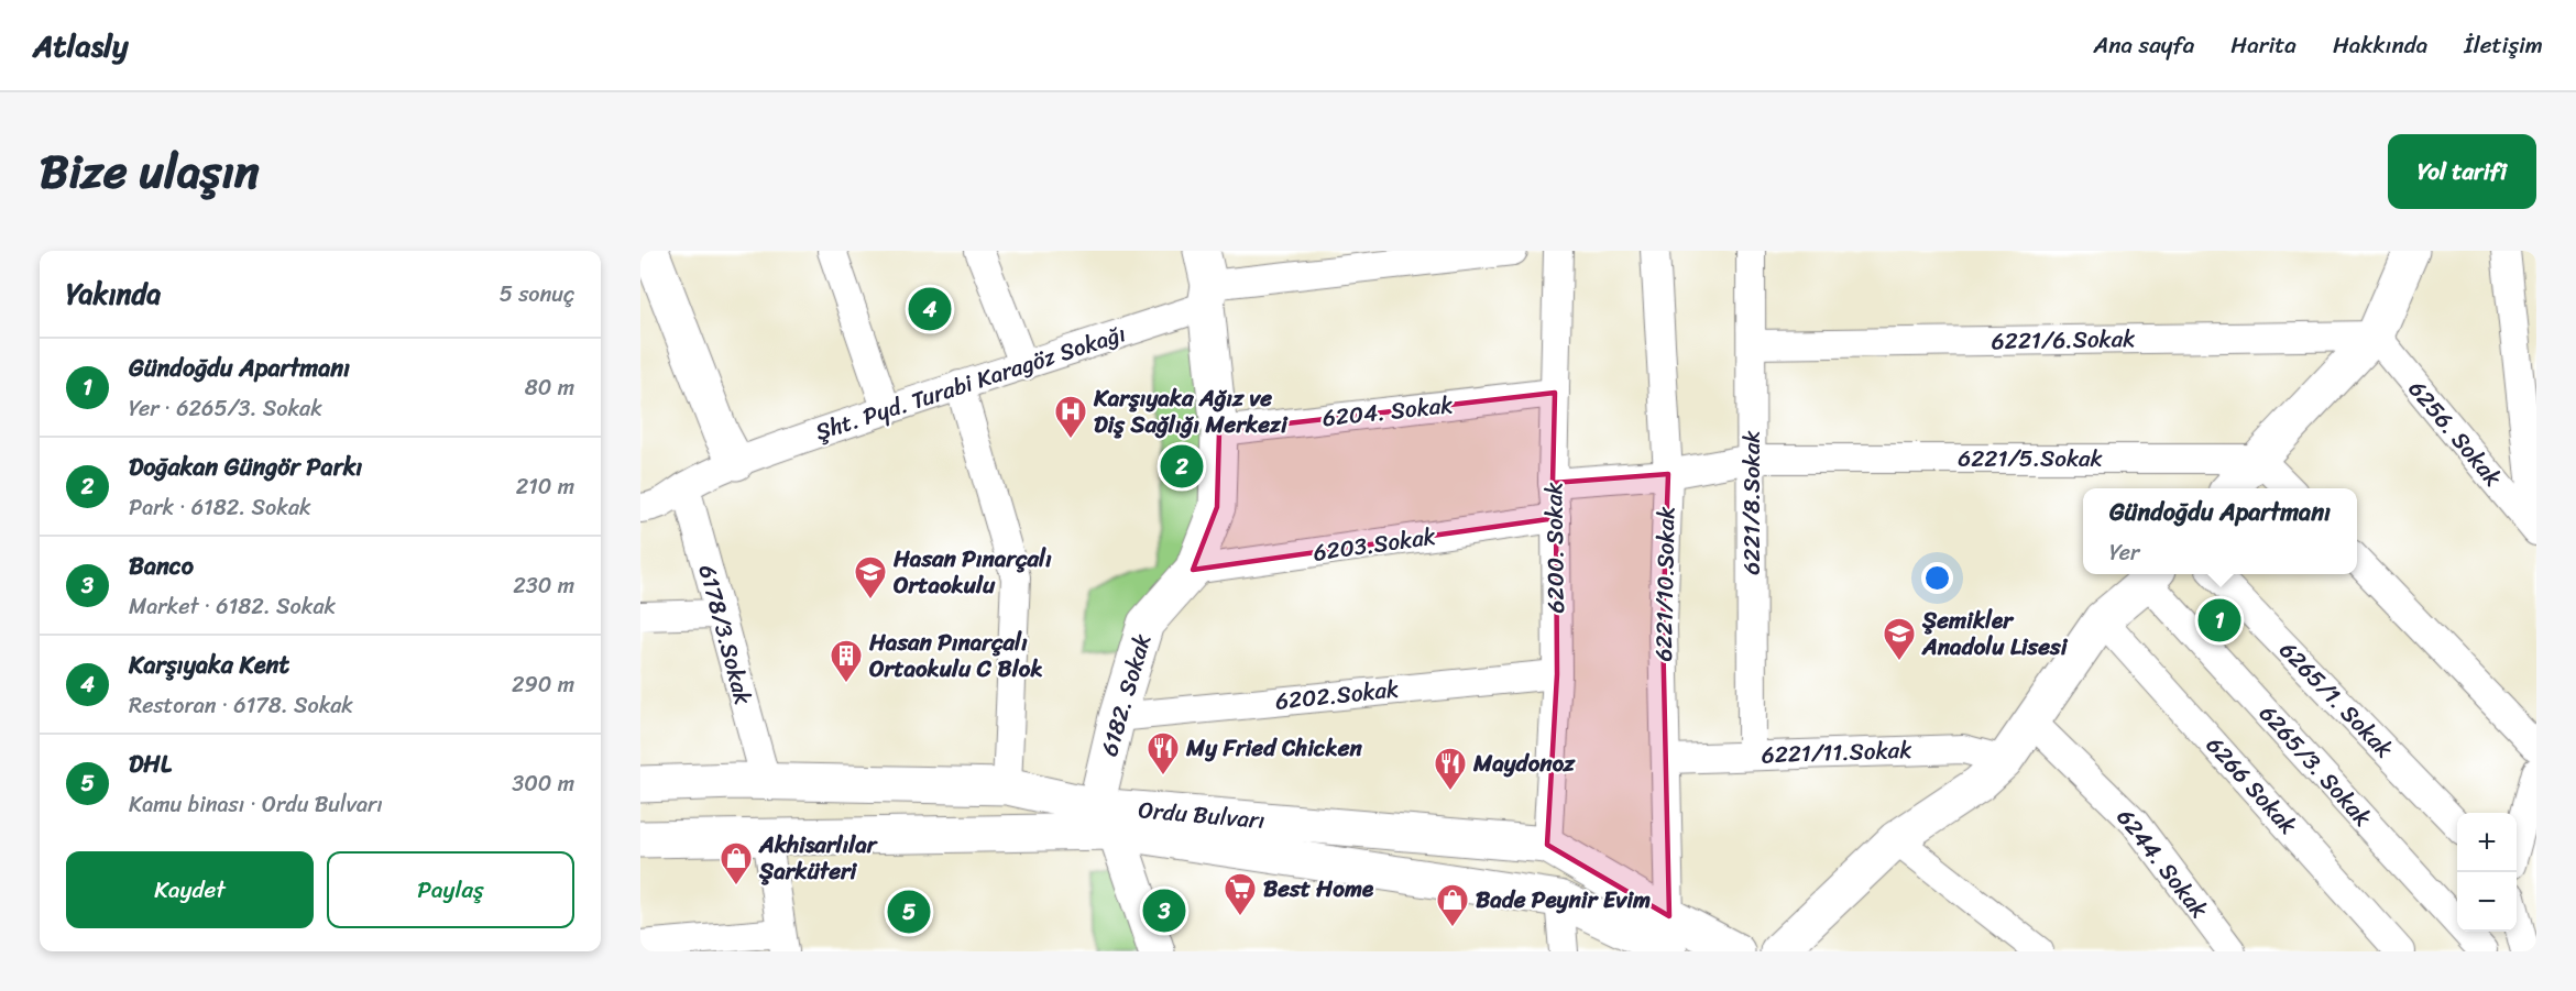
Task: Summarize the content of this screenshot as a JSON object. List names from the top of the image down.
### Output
{
  "streets": {
    "main road": ["6182. Sokak", "Ordu Bulvarı"],
    "street": [
      "6221/6.Sokak",
      "Şht. Pyd. Turabi Karagöz Sokağı",
      "6204. Sokak",
      "6256. Sokak",
      "6221/5.Sokak",
      "6221/8.Sokak",
      "6203.Sokak",
      "6200. Sokak",
      "6221/10.Sokak",
      "6178/3.Sokak",
      "6202.Sokak",
      "6265/1. Sokak",
      "6221/11.Sokak",
      "6265/3. Sokak",
      "6266 Sokak",
      "6244. Sokak"
    ]
  },
  "crossings": [
    ["6221/6.Sokak", "6256. Sokak"],
    ["6221/6.Sokak", "6221/8.Sokak"],
    ["Şht. Pyd. Turabi Karagöz Sokağı", "6178/3.Sokak"],
    ["Şht. Pyd. Turabi Karagöz Sokağı", "6182. Sokak"],
    ["6204. Sokak", "6200. Sokak"],
    ["6204. Sokak", "6182. Sokak"],
    ["6221/5.Sokak", "6221/8.Sokak"],
    ["6221/5.Sokak", "6200. Sokak"],
    ["6221/5.Sokak", "6221/10.Sokak"],
    ["6221/8.Sokak", "6221/11.Sokak"],
    ["6203.Sokak", "6200. Sokak"],
    ["6203.Sokak", "6182. Sokak"],
    ["6200. Sokak", "6202.Sokak"],
    ["6200. Sokak", "Ordu Bulvarı"],
    ["6221/10.Sokak", "6221/11.Sokak"],
    ["6221/10.Sokak", "Ordu Bulvarı"],
    ["6178/3.Sokak", "Ordu Bulvarı"],
    ["6182. Sokak", "6202.Sokak"],
    ["6182. Sokak", "Ordu Bulvarı"]
  ],
  "places": {
    "hospital": ["Karşıyaka Ağız ve Diş Sağlığı Merkezi"],
    "school or university": ["Hasan Pınarçalı Ortaokulu", "Şemikler Anadolu Lisesi"],
    "building": ["Hasan Pınarçalı Ortaokulu C Blok"],
    "restaurant": ["My Fried Chicken", "Maydonoz"],
    "shop": ["Akhisarlılar Şarküteri", "Bade Peynir Evim"],
    "supermarket": ["Best Home"]
  },
  "page": {
    "header": "Atlasly",
    "nav": [
      "Ana sayfa",
      "Harita",
      "Hakkında",
      "İletişim"
    ],
    "title": "Bize ulaşın",
    "buttons": [
      "Yol tarifi",
      ["Kaydet", "Paylaş"]
    ],
    "heading": ["Yakında", "5 sonuç"],
    "pins": [
      "4",
      "2",
      "1",
      "3",
      "5"
    ],
    "list": [
      {
        "mark": "1",
        "name": "Gündoğdu Apartmanı",
        "note": "Yer · 6265/3. Sokak",
        "value": "80 m"
      },
      {
        "mark": "2",
        "name": "Doğakan Güngör Parkı",
        "note": "Park · 6182. Sokak",
        "value": "210 m"
      },
      {
        "mark": "3",
        "name": "Banco",
        "note": "Market · 6182. Sokak",
        "value": "230 m"
      },
      {
        "mark": "4",
        "name": "Karşıyaka Kent",
        "note": "Restoran · 6178. Sokak",
        "value": "290 m"
      },
      {
        "mark": "5",
        "name": "DHL",
        "note": "Kamu binası · Ordu Bulvarı",
        "value": "300 m"
      }
    ],
    "popup": ["Gündoğdu Apartmanı", "Yer"],
    "map_buttons": ["+", "−"]
  }
}
